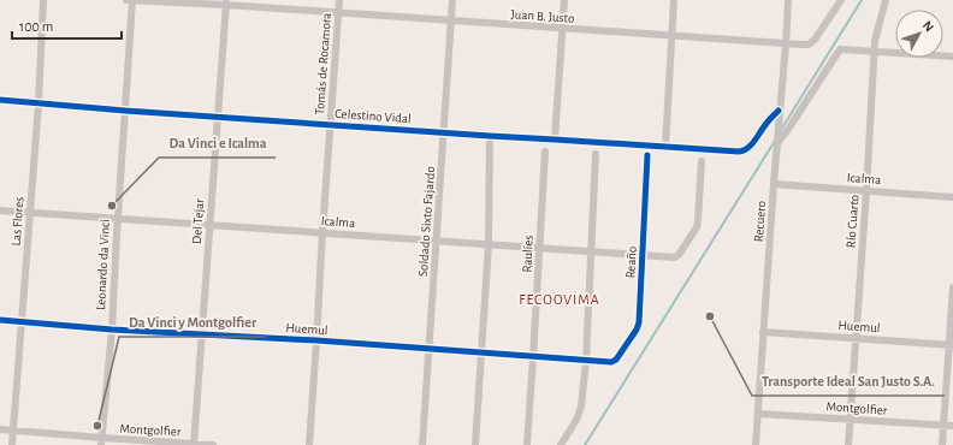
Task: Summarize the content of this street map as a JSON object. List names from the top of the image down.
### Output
{
  "streets": {
    "street": [
      "Juan B. Justo",
      "Tomás de Rocamora",
      "Celestino Vidal",
      "Icalma",
      "Las Flores",
      "Del Tejar",
      "Soldado Sixto Fajardo",
      "Recuero",
      "Río Cuarto",
      "Raulíes",
      "Reaño",
      "Leonardo da Vinci",
      "Huemul",
      "Montgolfier"
    ]
  },
  "crossings": [
    ["Juan B. Justo", "Tomás de Rocamora"],
    ["Juan B. Justo", "Del Tejar"],
    ["Juan B. Justo", "Soldado Sixto Fajardo"],
    ["Juan B. Justo", "Recuero"],
    ["Juan B. Justo", "Leonardo da Vinci"],
    ["Tomás de Rocamora", "Celestino Vidal"],
    ["Tomás de Rocamora", "Icalma"],
    ["Tomás de Rocamora", "Huemul"],
    ["Celestino Vidal", "Las Flores"],
    ["Celestino Vidal", "Del Tejar"],
    ["Celestino Vidal", "Soldado Sixto Fajardo"],
    ["Celestino Vidal", "Recuero"],
    ["Celestino Vidal", "Leonardo da Vinci"],
    ["Icalma", "Las Flores"],
    ["Icalma", "Del Tejar"],
    ["Icalma", "Soldado Sixto Fajardo"],
    ["Icalma", "Recuero"],
    ["Icalma", "Río Cuarto"],
    ["Icalma", "Raulíes"],
    ["Icalma", "Reaño"],
    ["Icalma", "Leonardo da Vinci"],
    ["Las Flores", "Huemul"],
    ["Las Flores", "Montgolfier"],
    ["Del Tejar", "Huemul"],
    ["Del Tejar", "Montgolfier"],
    ["Soldado Sixto Fajardo", "Huemul"],
    ["Recuero", "Huemul"],
    ["Recuero", "Montgolfier"],
    ["Río Cuarto", "Huemul"],
    ["Río Cuarto", "Montgolfier"],
    ["Raulíes", "Huemul"],
    ["Reaño", "Huemul"],
    ["Leonardo da Vinci", "Huemul"],
    ["Leonardo da Vinci", "Montgolfier"]
  ],
  "districts": ["FECOOVIMA"],
  "places": ["Da Vinci e Icalma", "Transporte Ideal San Justo S.A.", "Da Vinci y Montgolfier"],
  "scale_bar": "100 m",
  "north": "top right"
}
